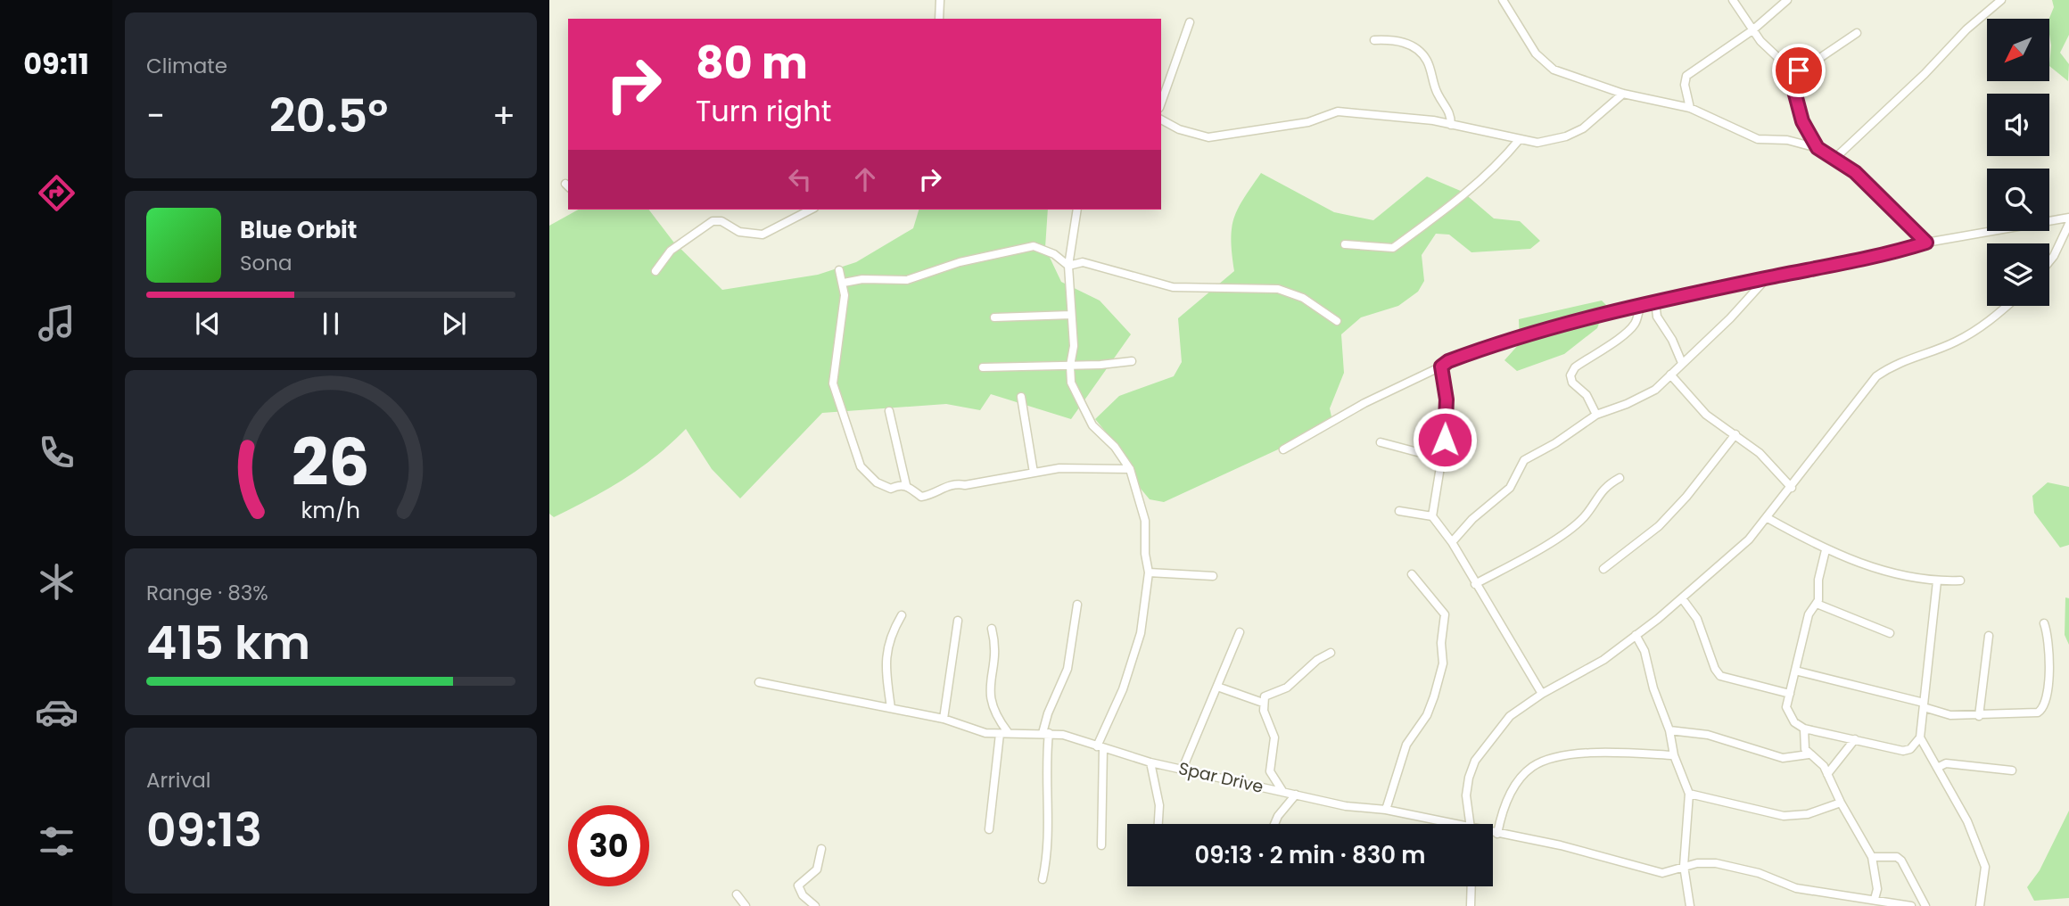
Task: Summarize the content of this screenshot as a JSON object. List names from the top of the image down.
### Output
{
  "streets": {
    "street": ["Spar Drive"]
  },
  "north": "bottom left",
  "page": {
    "tabs": "09:11",
    "tile": [
      "Climate",
      ["Range · 83%", "415 km"],
      ["Arrival", "09:13"]
    ],
    "turn": ["80 m", "Turn right"],
    "heat": ["−", "20.5°", "+"],
    "song": ["Blue Orbit", "Sona"],
    "limit": "30",
    "trip": "09:13 · 2 min · 830 m",
    "gauge": ["26", "km/h"]
  }
}
